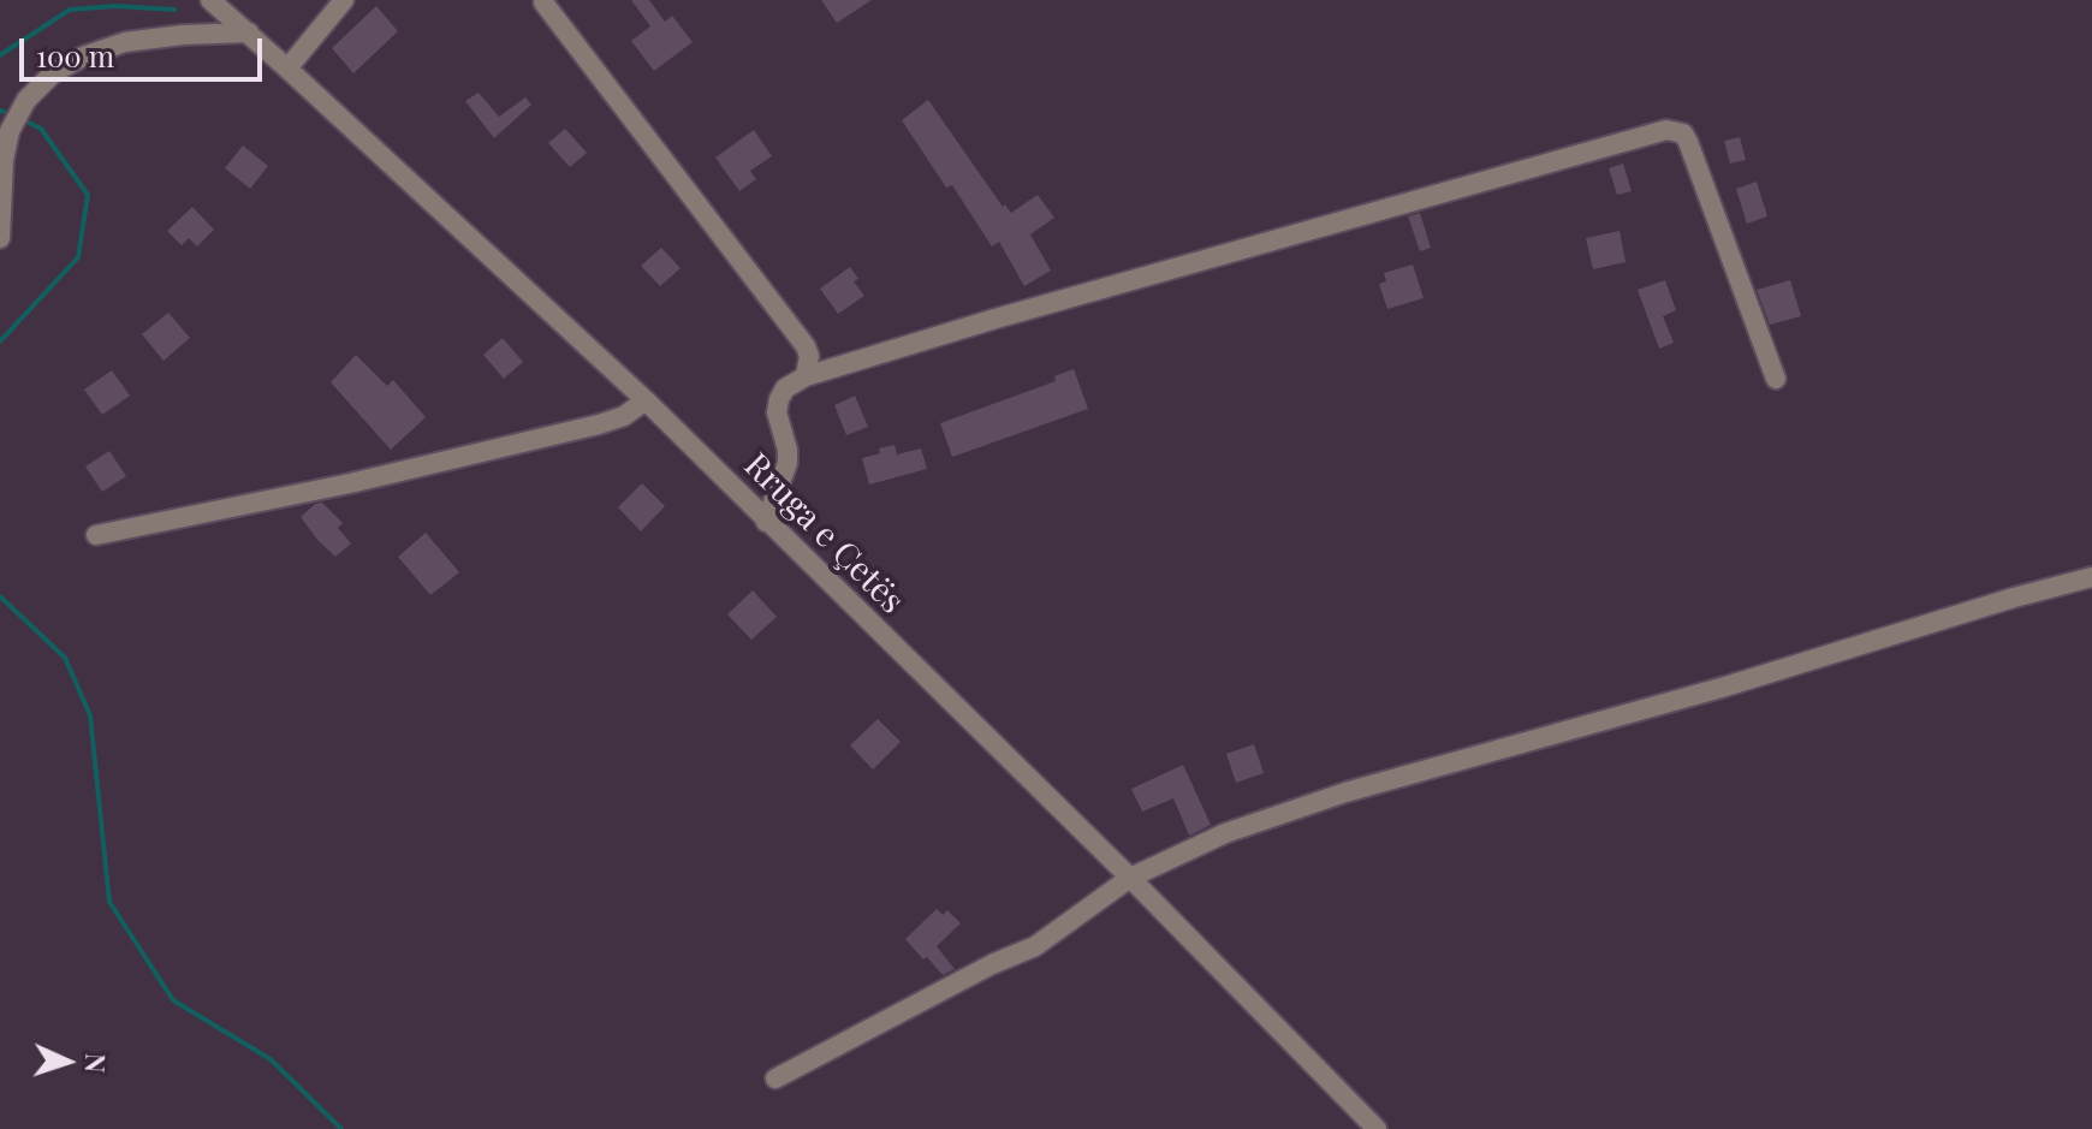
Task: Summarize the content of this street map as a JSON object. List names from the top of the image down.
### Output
{
  "streets": {
    "street": ["Rruga e Çetës"]
  },
  "scale_bar": "100 m",
  "north": "right"
}
